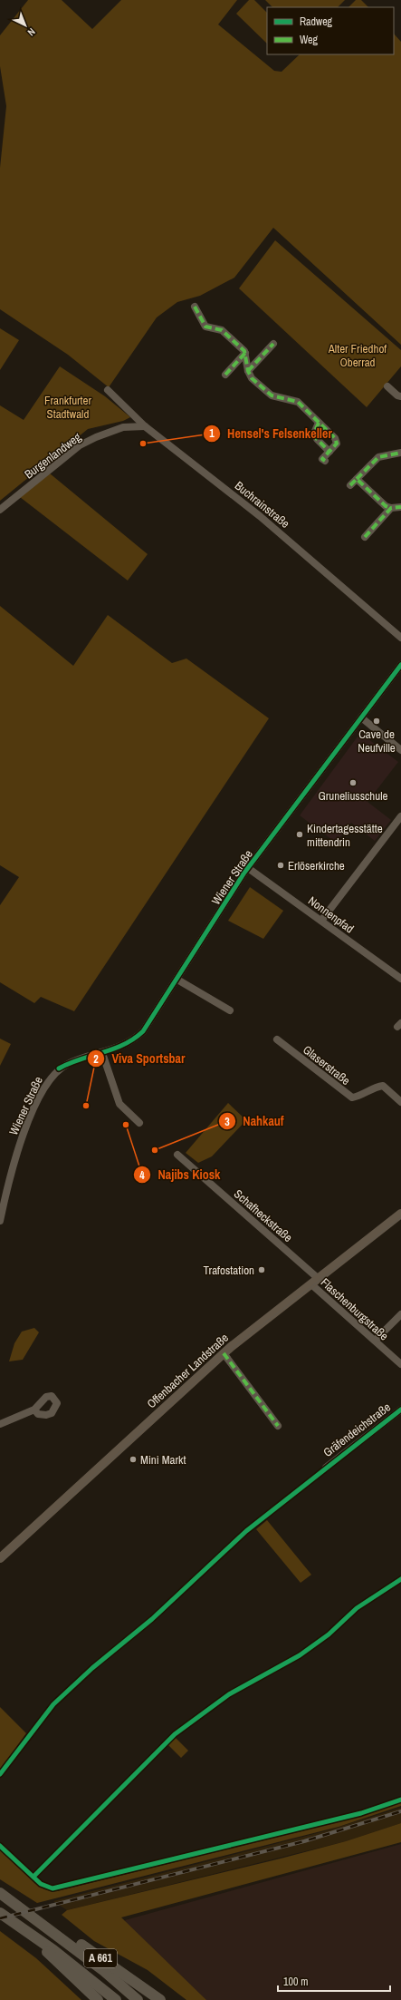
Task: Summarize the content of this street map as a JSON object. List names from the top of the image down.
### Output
{
  "streets": {
    "highway": ["A 661"],
    "main road": ["Offenbacher Landstraße"],
    "street": [
      "Burgenlandweg",
      "Buchrainstraße",
      "Wiener Straße",
      "Nonnenpfad",
      "Glaserstraße",
      "Schafheckstraße",
      "Flaschenburgstraße",
      "Gräfendeichstraße"
    ]
  },
  "crossings": [
    ["Burgenlandweg", "Buchrainstraße"],
    ["Wiener Straße", "Nonnenpfad"],
    ["Schafheckstraße", "Flaschenburgstraße"],
    ["Schafheckstraße", "Offenbacher Landstraße"],
    ["Flaschenburgstraße", "Offenbacher Landstraße"]
  ],
  "parks": ["Alter Friedhof Oberrad", "Frankfurter Stadtwald"],
  "places": [
    "Hensel's Felsenkeller",
    "Cave de Neufville",
    "Gruneliusschule",
    "Kindertagesstätte mittendrin",
    "Erlöserkirche",
    "Viva Sportsbar",
    "Najibs Kiosk",
    "Nahkauf",
    "Trafostation",
    "Mini Markt"
  ],
  "legend": ["Radweg", "Weg"],
  "scale_bar": "100 m",
  "north": "bottom right"
}
